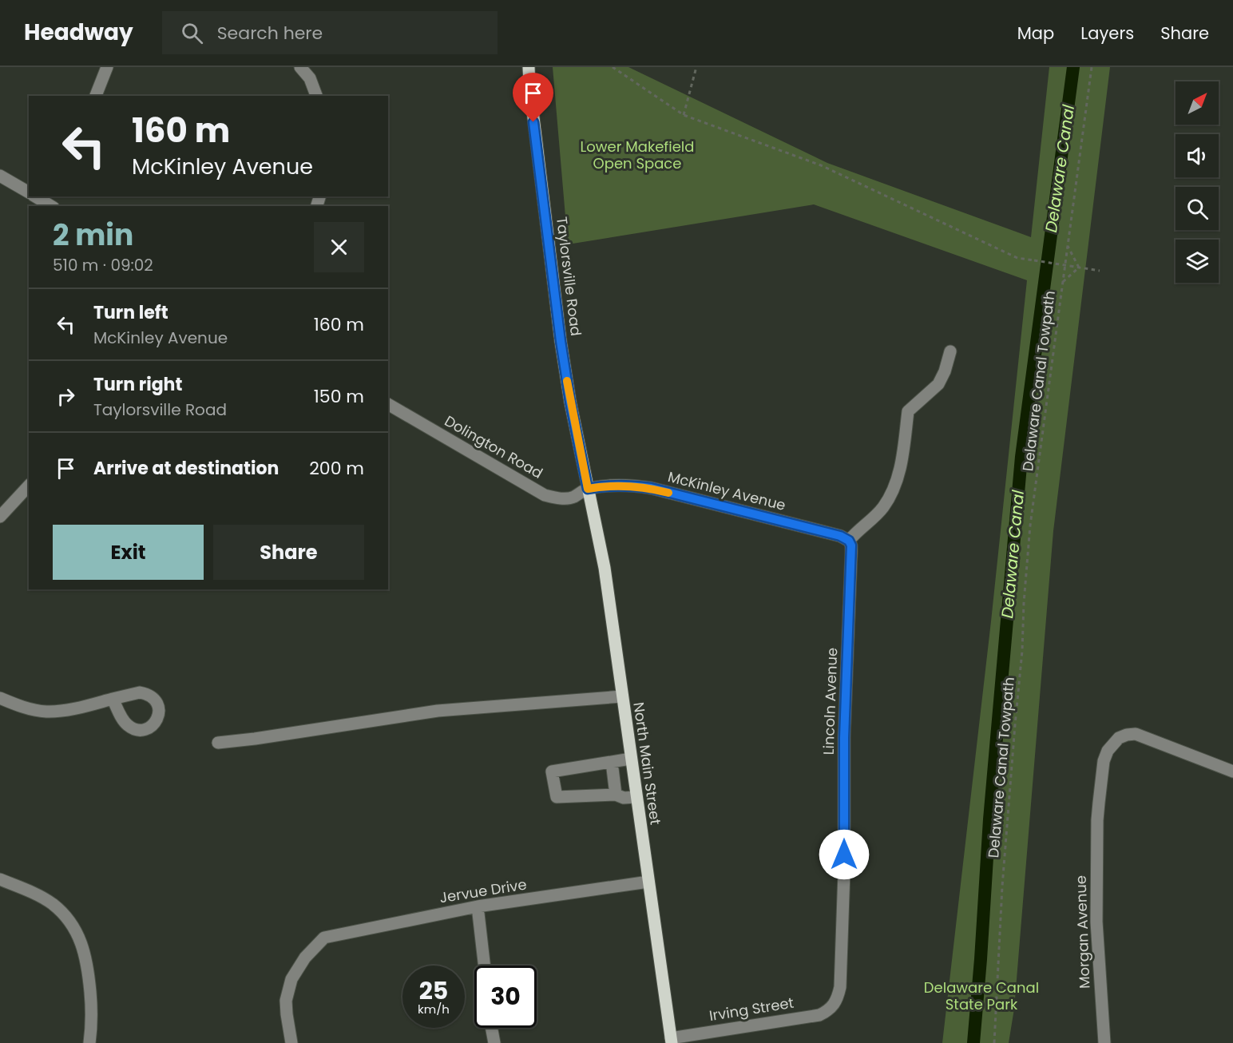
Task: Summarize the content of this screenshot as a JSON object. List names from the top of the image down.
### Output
{
  "streets": {
    "main road": ["Taylorsville Road", "North Main Street"],
    "street": [
      "Dolington Road",
      "McKinley Avenue",
      "Lincoln Avenue",
      "Jervue Drive",
      "Morgan Avenue",
      "Irving Street"
    ],
    "path": ["Delaware Canal Towpath"]
  },
  "crossings": [
    ["Taylorsville Road", "Dolington Road"],
    ["Taylorsville Road", "McKinley Avenue"],
    ["Taylorsville Road", "North Main Street"],
    ["Dolington Road", "McKinley Avenue"],
    ["Dolington Road", "North Main Street"],
    ["McKinley Avenue", "Lincoln Avenue"],
    ["McKinley Avenue", "North Main Street"],
    ["Lincoln Avenue", "Irving Street"],
    ["North Main Street", "Jervue Drive"],
    ["North Main Street", "Irving Street"]
  ],
  "water": ["Delaware Canal"],
  "parks": ["Lower Makefield Open Space", "Delaware Canal State Park"],
  "north": "top right",
  "page": {
    "header": "Headway",
    "search": "Search here",
    "nav": ["Map", "Layers", "Share"],
    "turn": ["160 m", "McKinley Avenue"],
    "heading": ["2 min", "510 m · 09:02"],
    "list": [
      {
        "name": "Turn left",
        "note": "McKinley Avenue",
        "value": "160 m"
      },
      {
        "name": "Turn right",
        "note": "Taylorsville Road",
        "value": "150 m"
      },
      {
        "name": "Arrive at destination",
        "value": "200 m"
      }
    ],
    "buttons": ["Exit", "Share"],
    "speed": "25 km/h",
    "limit": "30"
  }
}
